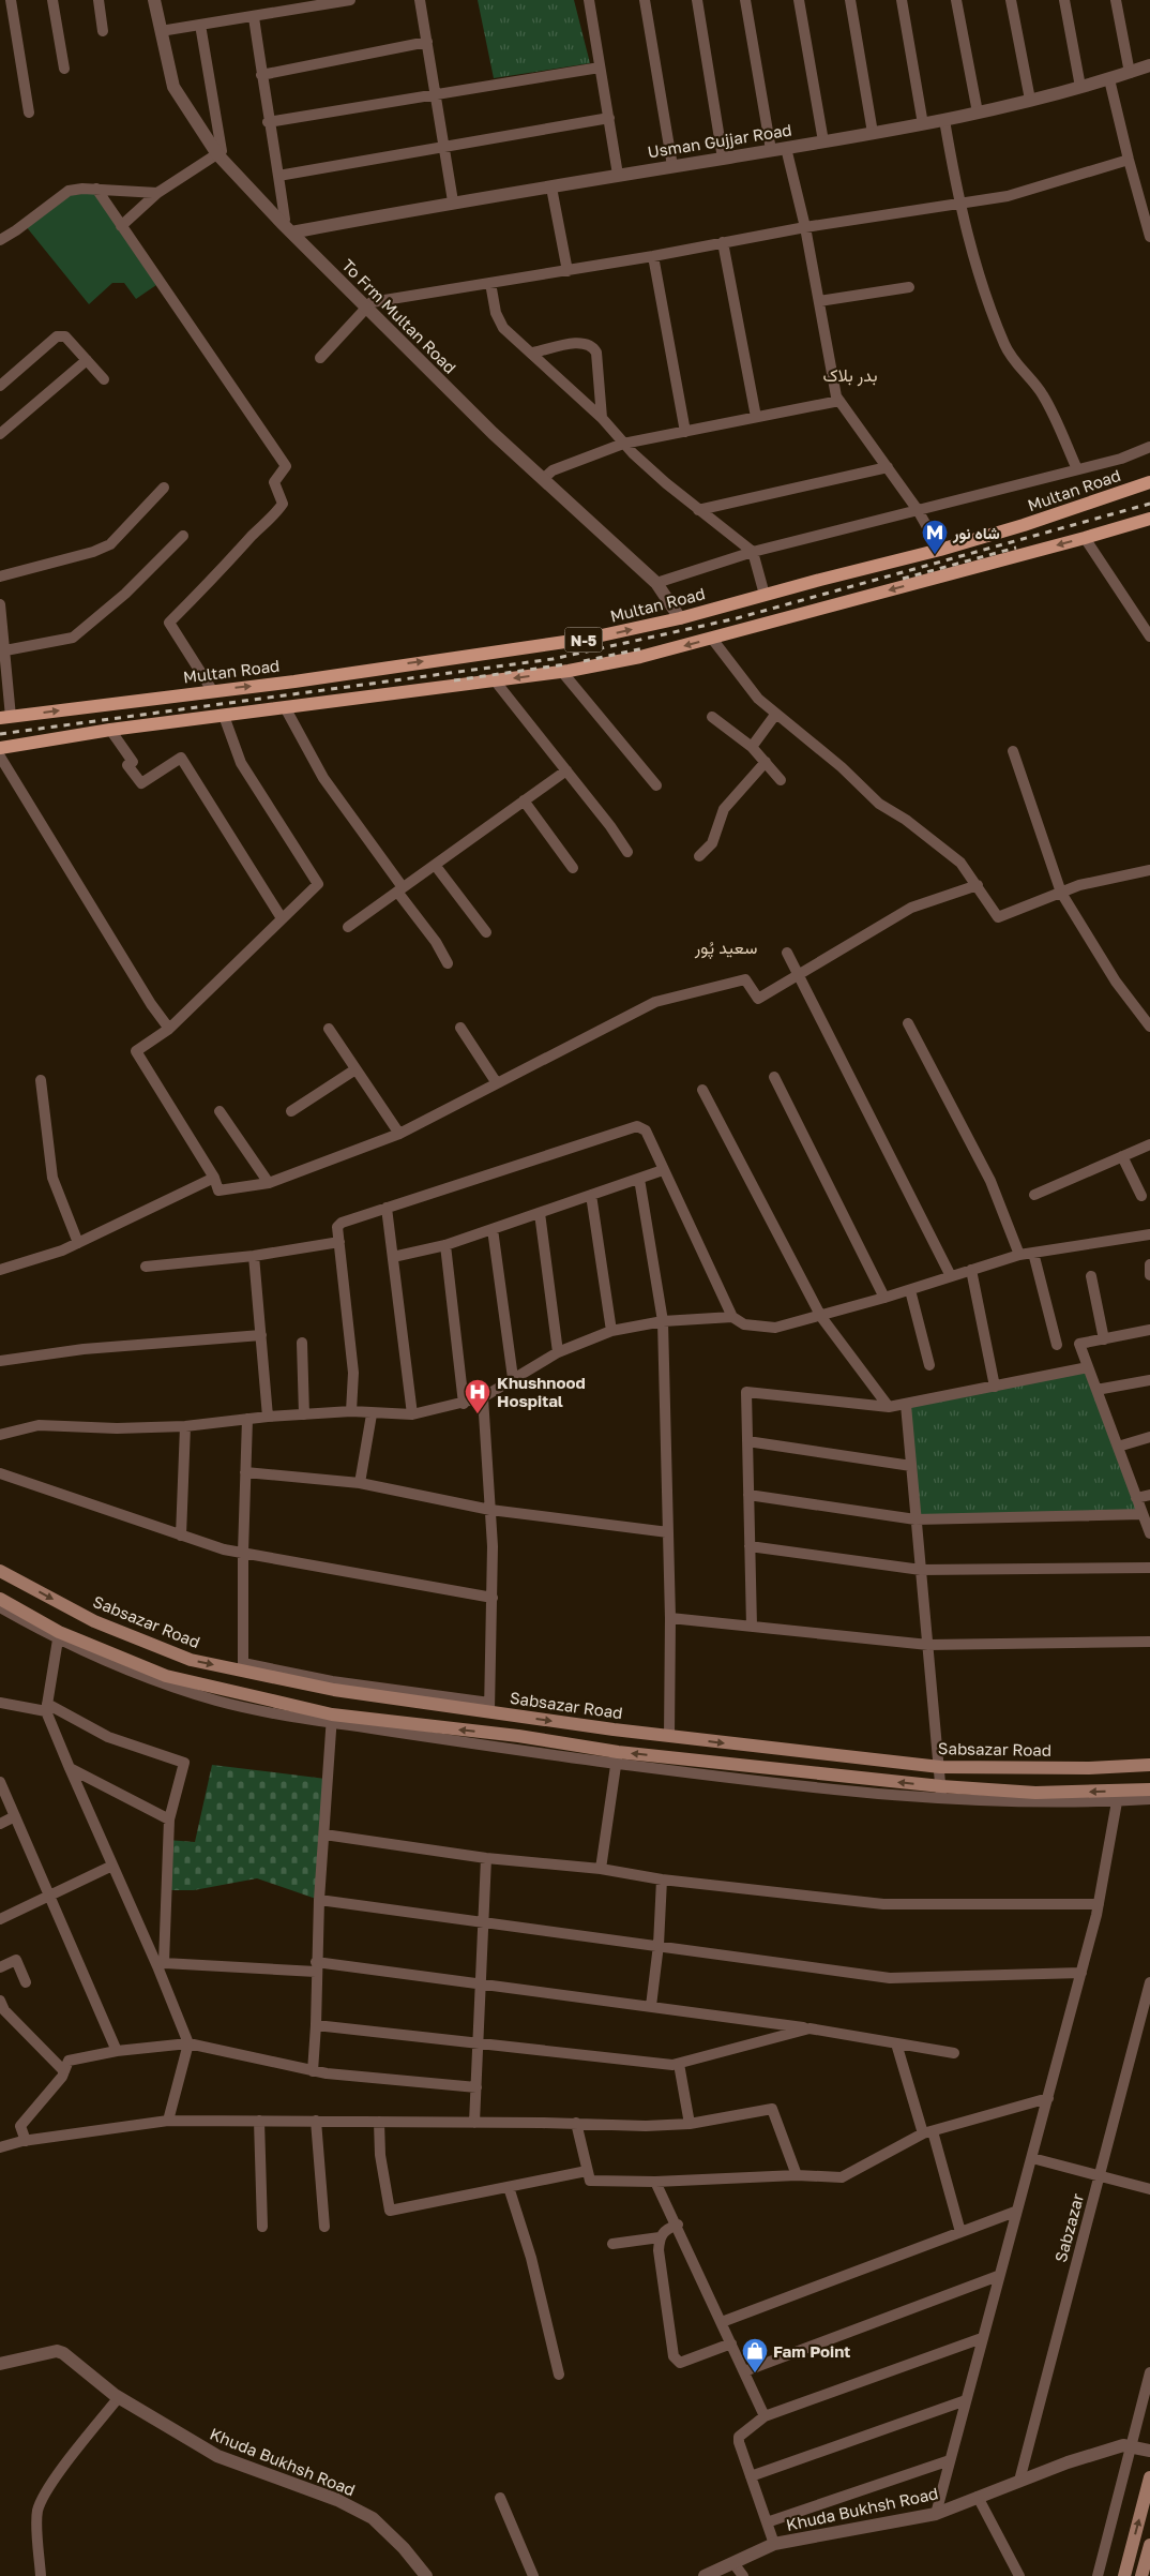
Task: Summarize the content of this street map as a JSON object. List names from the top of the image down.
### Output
{
  "streets": {
    "main road": ["Multan Road", "N-5", "Sabsazar Road"],
    "street": [
      "Usman Gujjar Road",
      "To Frm Multan Road",
      "Sabzazar",
      "Khuda Bukhsh Road"
    ]
  },
  "crossings": [
    ["Usman Gujjar Road", "To Frm Multan Road"],
    ["To Frm Multan Road", "Multan Road"],
    ["Sabzazar", "Khuda Bukhsh Road"]
  ],
  "districts": ["بدر بلاک", "سعید پُور"],
  "places": {
    "metro station": ["شاہ نور"],
    "hospital": ["Khushnood Hospital"],
    "shop": ["Fam Point"]
  }
}
